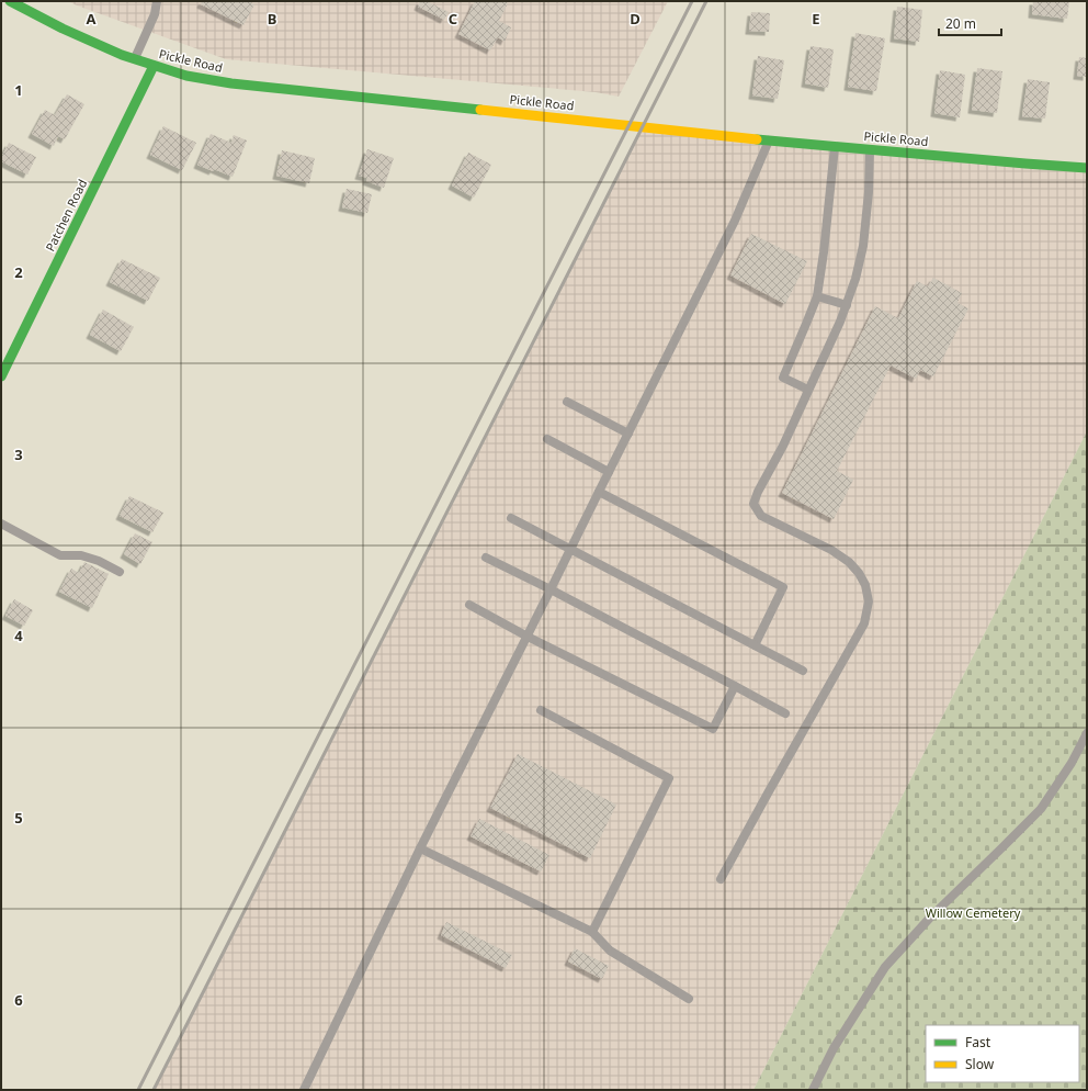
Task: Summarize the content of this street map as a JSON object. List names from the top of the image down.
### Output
{
  "streets": {
    "street": ["Pickle Road", "Patchen Road"]
  },
  "crossings": [
    ["Pickle Road", "Patchen Road"]
  ],
  "parks": ["Willow Cemetery"],
  "legend": ["Fast", "Slow"],
  "scale_bar": "20 m",
  "grid": {
    "columns": [
      "A",
      "B",
      "C",
      "D",
      "E"
    ],
    "rows": [
      "1",
      "2",
      "3",
      "4",
      "5",
      "6"
    ]
  }
}
